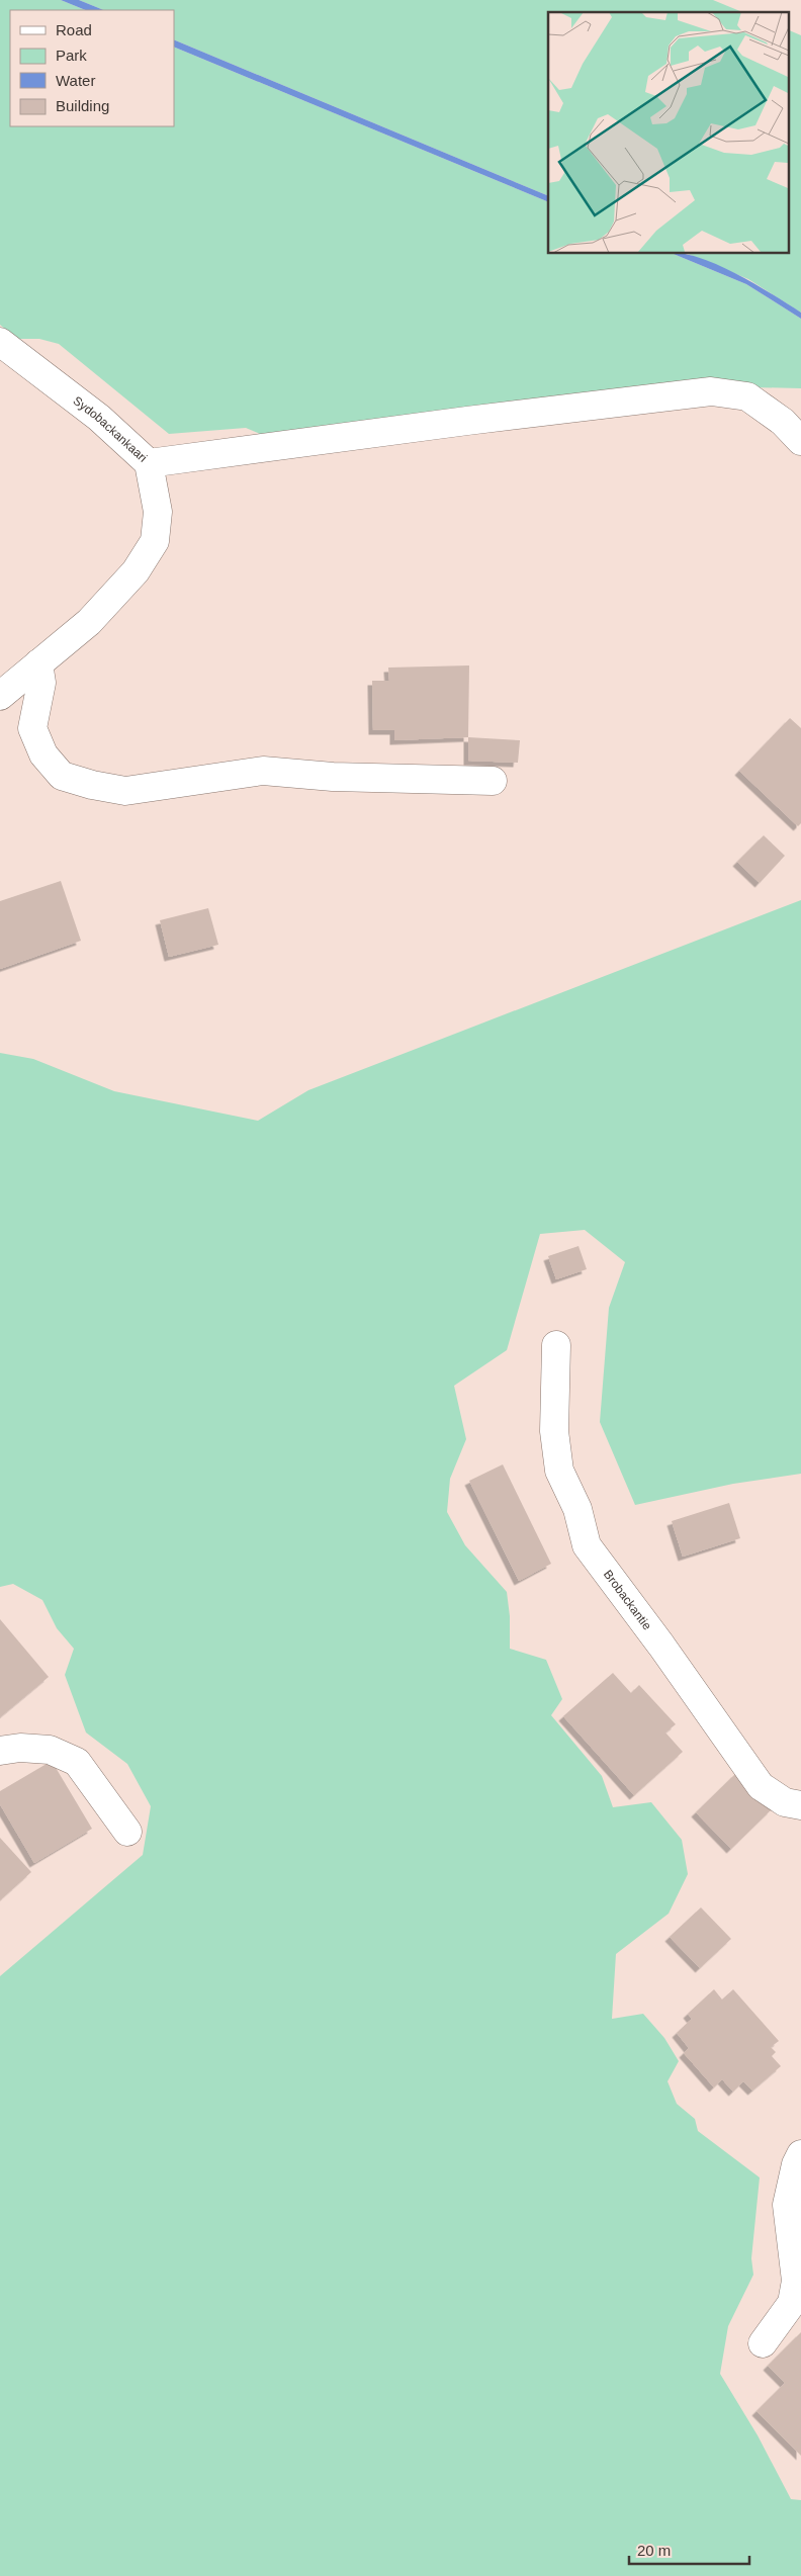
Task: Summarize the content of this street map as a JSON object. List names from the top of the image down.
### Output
{
  "streets": {
    "street": ["Sydobackankaari", "Brobackantie"]
  },
  "legend": [
    "Road",
    "Park",
    "Water",
    "Building"
  ],
  "scale_bar": "20 m"
}
